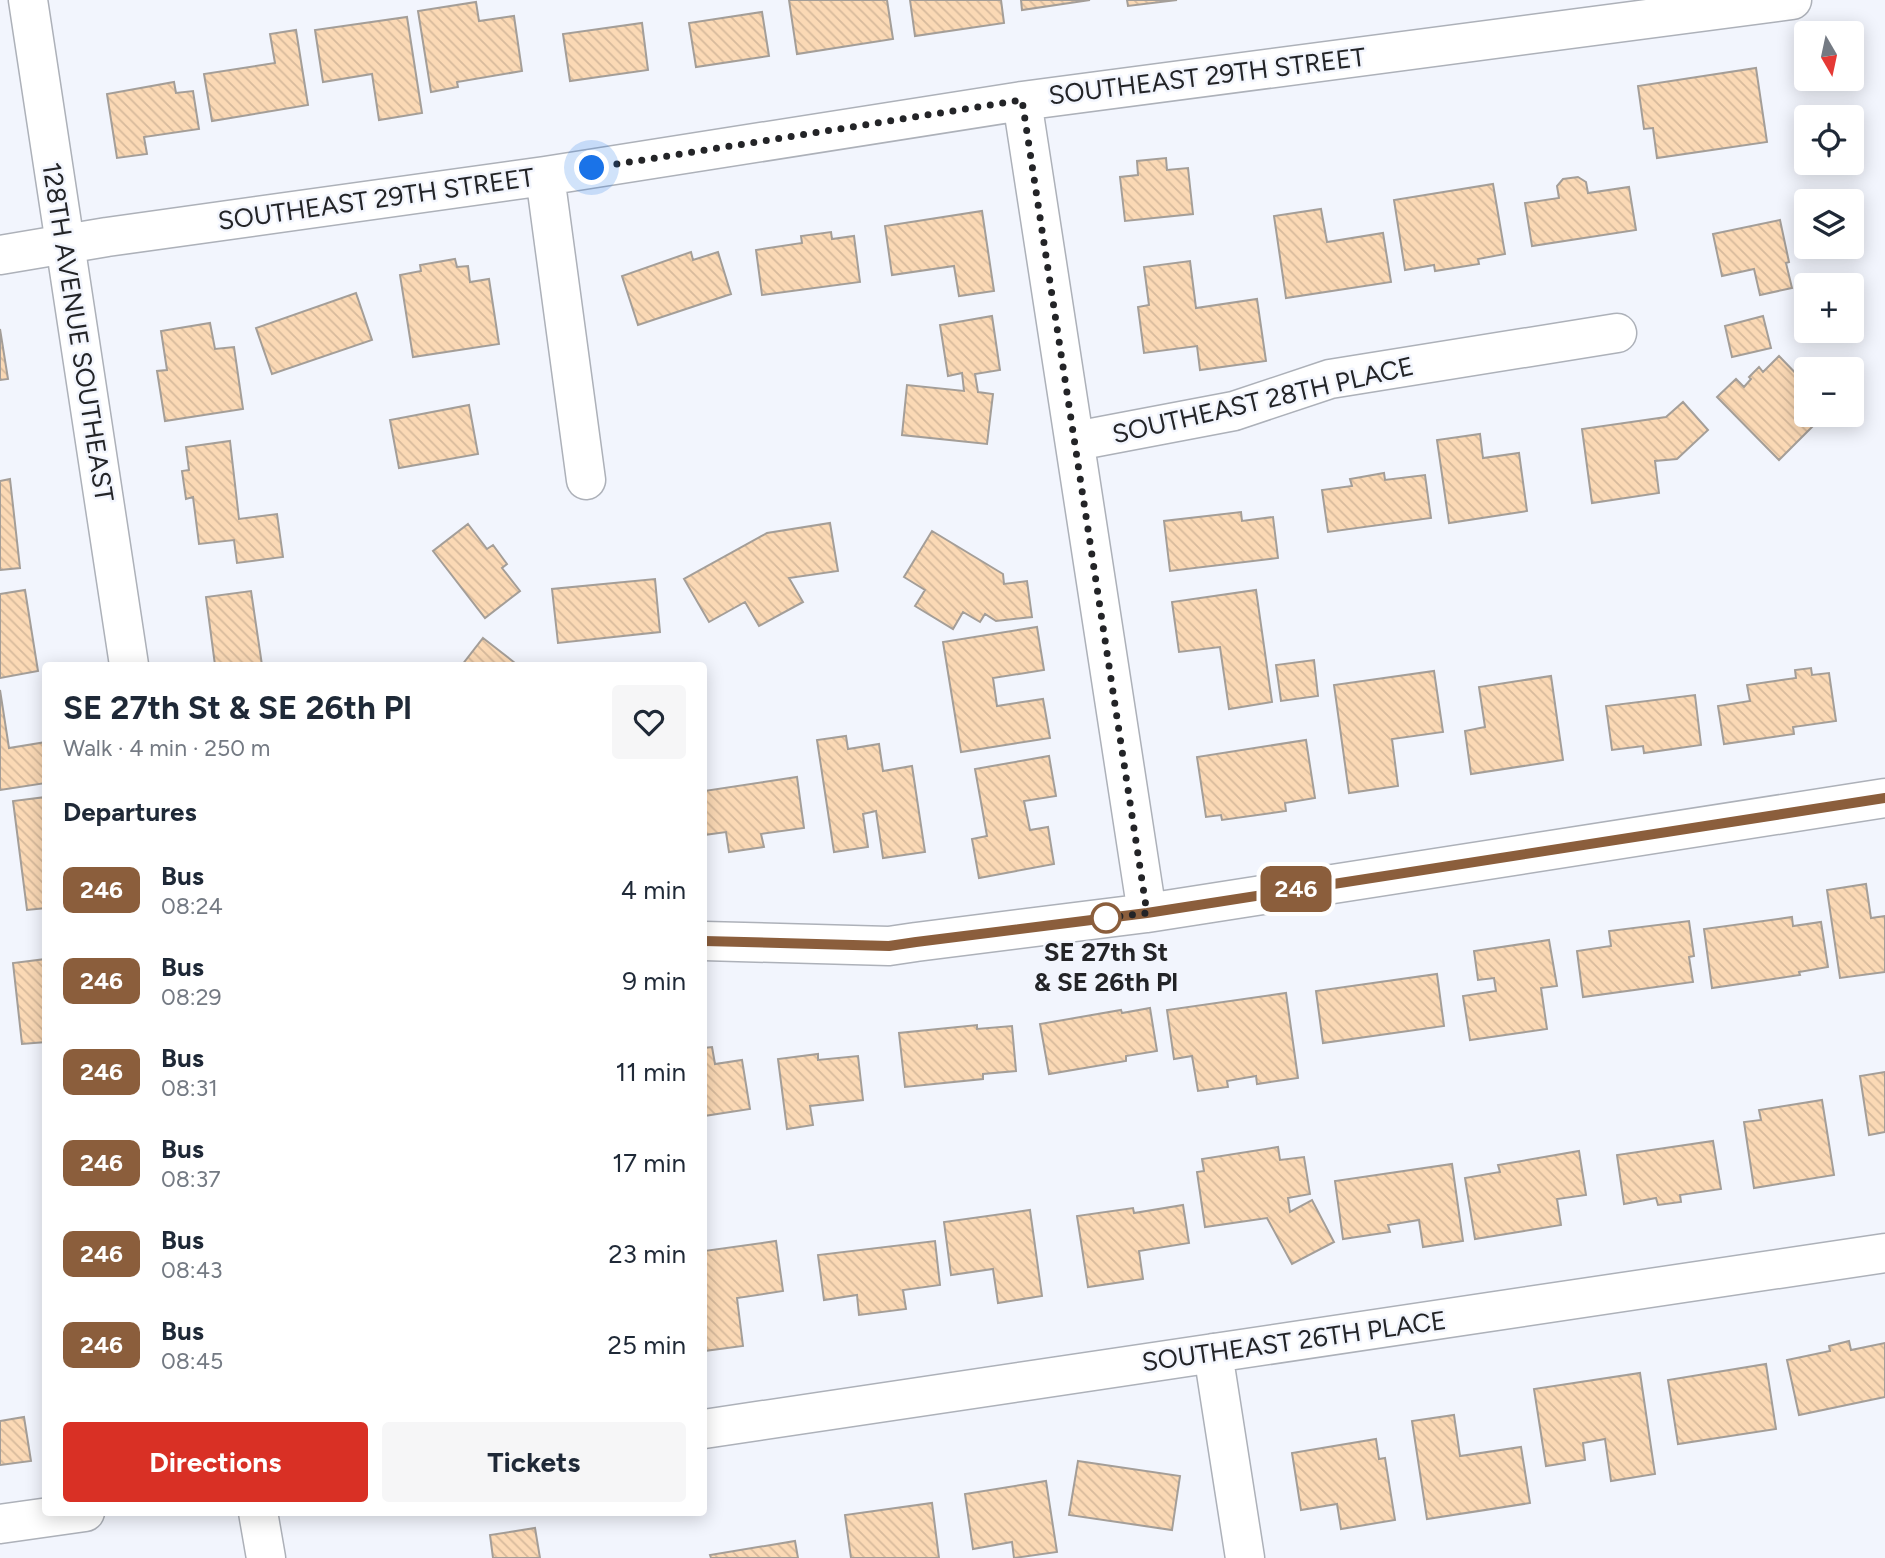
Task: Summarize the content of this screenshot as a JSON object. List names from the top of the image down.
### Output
{
  "streets": {
    "street": [
      "SOUTHEAST 29TH STREET",
      "128TH AVENUE SOUTHEAST",
      "SOUTHEAST 28TH PLACE",
      "SOUTHEAST 26TH PLACE"
    ]
  },
  "crossings": [
    ["SOUTHEAST 29TH STREET", "128TH AVENUE SOUTHEAST"]
  ],
  "places": ["SE 27th St & SE 26th Pl"],
  "lines": ["bus line 246"],
  "north": "bottom",
  "page": {
    "on_map": "246",
    "map_buttons": ["+", "−"],
    "heading": [
      ["SE 27th St & SE 26th Pl", "Walk · 4 min · 250 m"],
      "Departures"
    ],
    "list": [
      {
        "mark": "246",
        "name": "Bus",
        "note": "08:24",
        "value": "4 min"
      },
      {
        "mark": "246",
        "name": "Bus",
        "note": "08:29",
        "value": "9 min"
      },
      {
        "mark": "246",
        "name": "Bus",
        "note": "08:31",
        "value": "11 min"
      },
      {
        "mark": "246",
        "name": "Bus",
        "note": "08:37",
        "value": "17 min"
      },
      {
        "mark": "246",
        "name": "Bus",
        "note": "08:43",
        "value": "23 min"
      },
      {
        "mark": "246",
        "name": "Bus",
        "note": "08:45",
        "value": "25 min"
      }
    ],
    "buttons": ["Directions", "Tickets"]
  }
}
